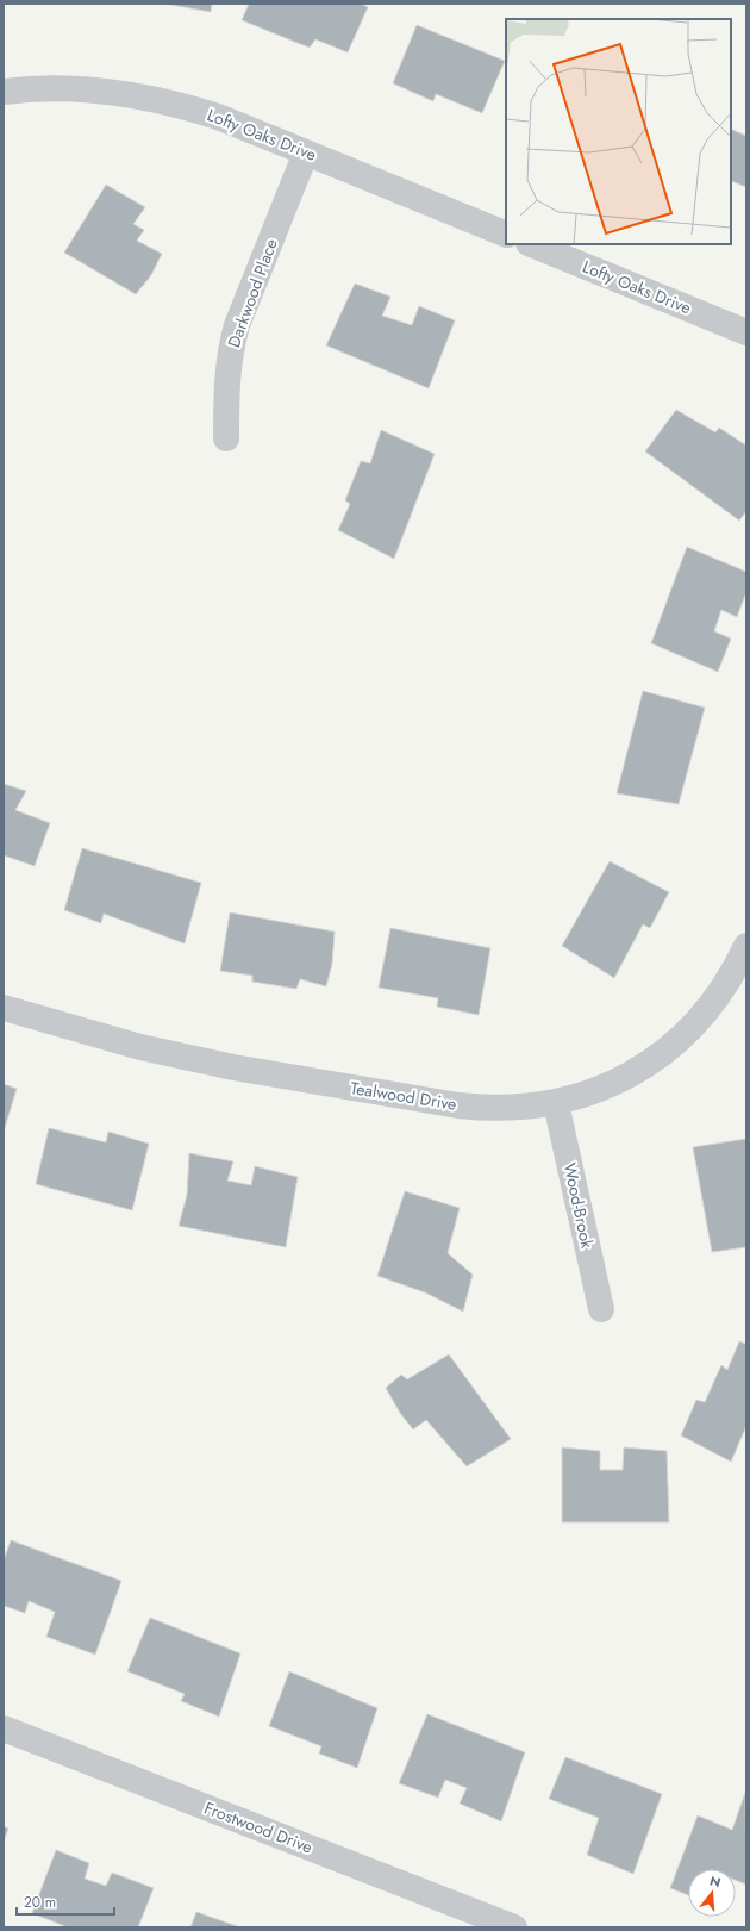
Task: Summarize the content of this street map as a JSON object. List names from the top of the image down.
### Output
{
  "streets": {
    "street": [
      "Lofty Oaks Drive",
      "Darkwood Place",
      "Tealwood Drive",
      "Wood-Brook",
      "Frostwood Drive"
    ]
  },
  "crossings": [
    ["Lofty Oaks Drive", "Darkwood Place"],
    ["Tealwood Drive", "Wood-Brook"]
  ],
  "scale_bar": "20 m",
  "north": "top"
}
